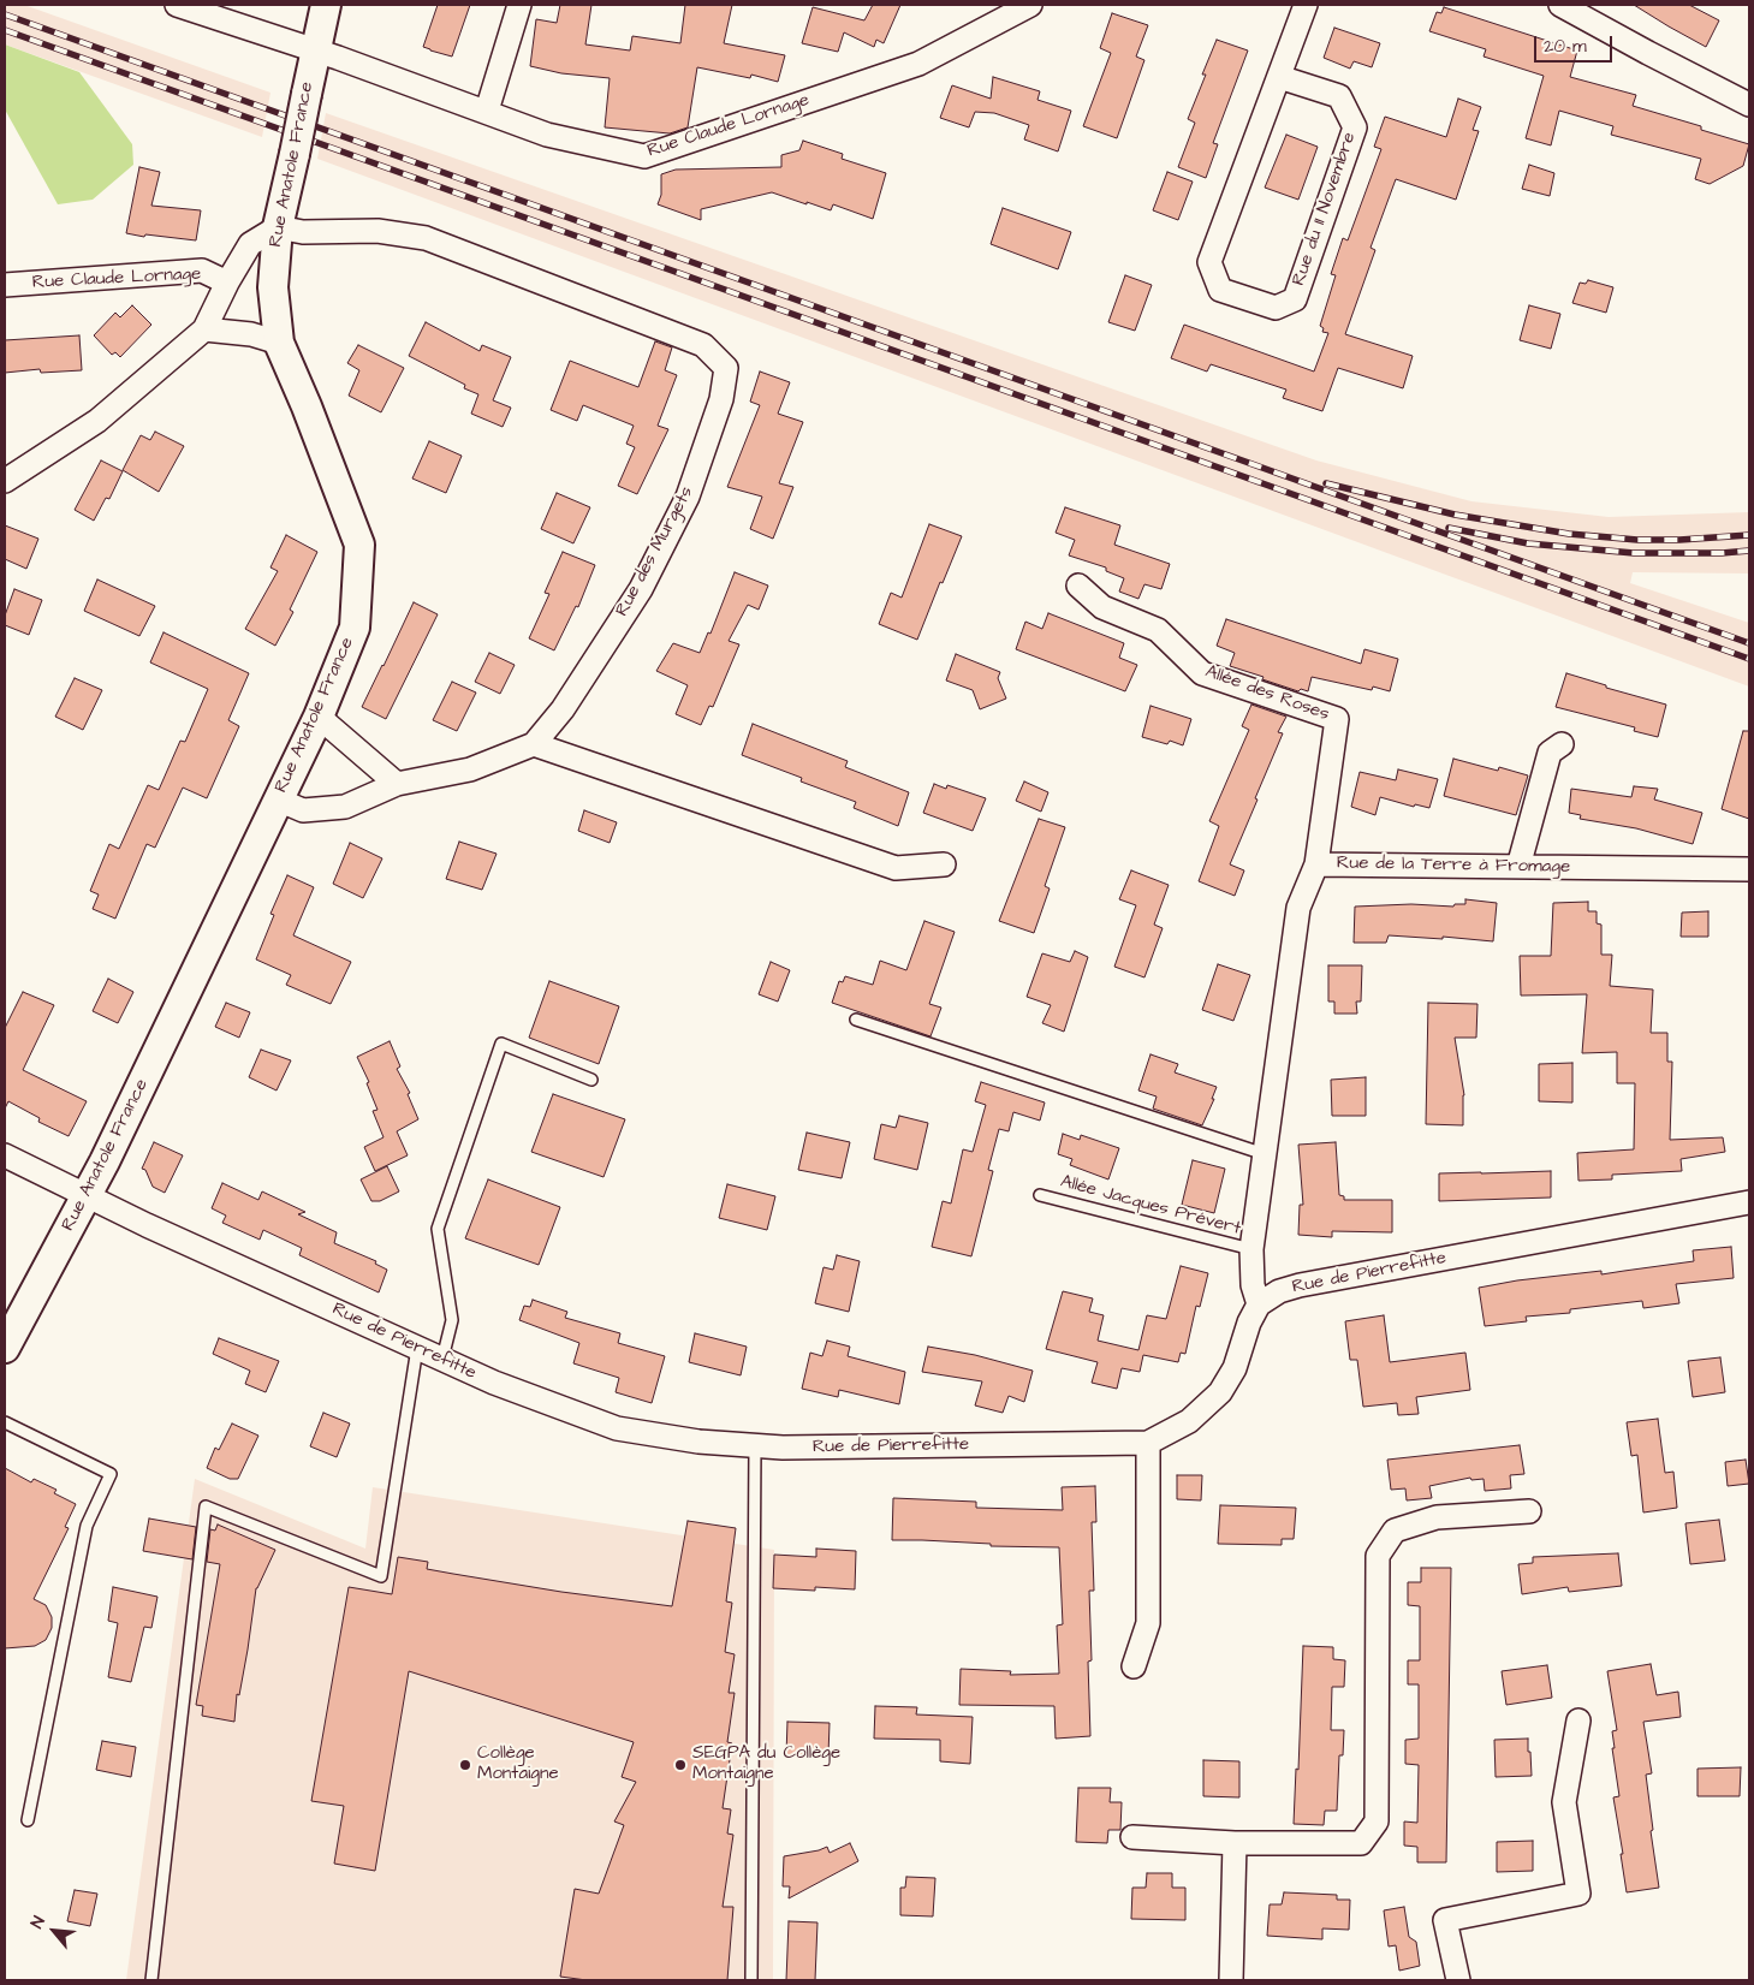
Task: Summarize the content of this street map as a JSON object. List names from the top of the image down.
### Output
{
  "streets": {
    "street": [
      "Rue Claude Lornage",
      "Rue Anatole France",
      "Rue du 11 Novembre",
      "Rue des Murgets",
      "Allée des Roses",
      "Rue de la Terre à Fromage",
      "Rue de Pierrefitte"
    ],
    "lane": ["Allée Jacques Prévert"]
  },
  "crossings": [
    ["Rue Claude Lornage", "Rue Anatole France"],
    ["Rue Anatole France", "Rue des Murgets"],
    ["Rue Anatole France", "Rue de Pierrefitte"],
    ["Allée des Roses", "Rue de la Terre à Fromage"],
    ["Rue de la Terre à Fromage", "Allée Jacques Prévert"],
    ["Rue de la Terre à Fromage", "Rue de Pierrefitte"]
  ],
  "places": ["Collège Montaigne", "SEGPA du Collège Montaigne"],
  "scale_bar": "20 m",
  "north": "top left"
}
